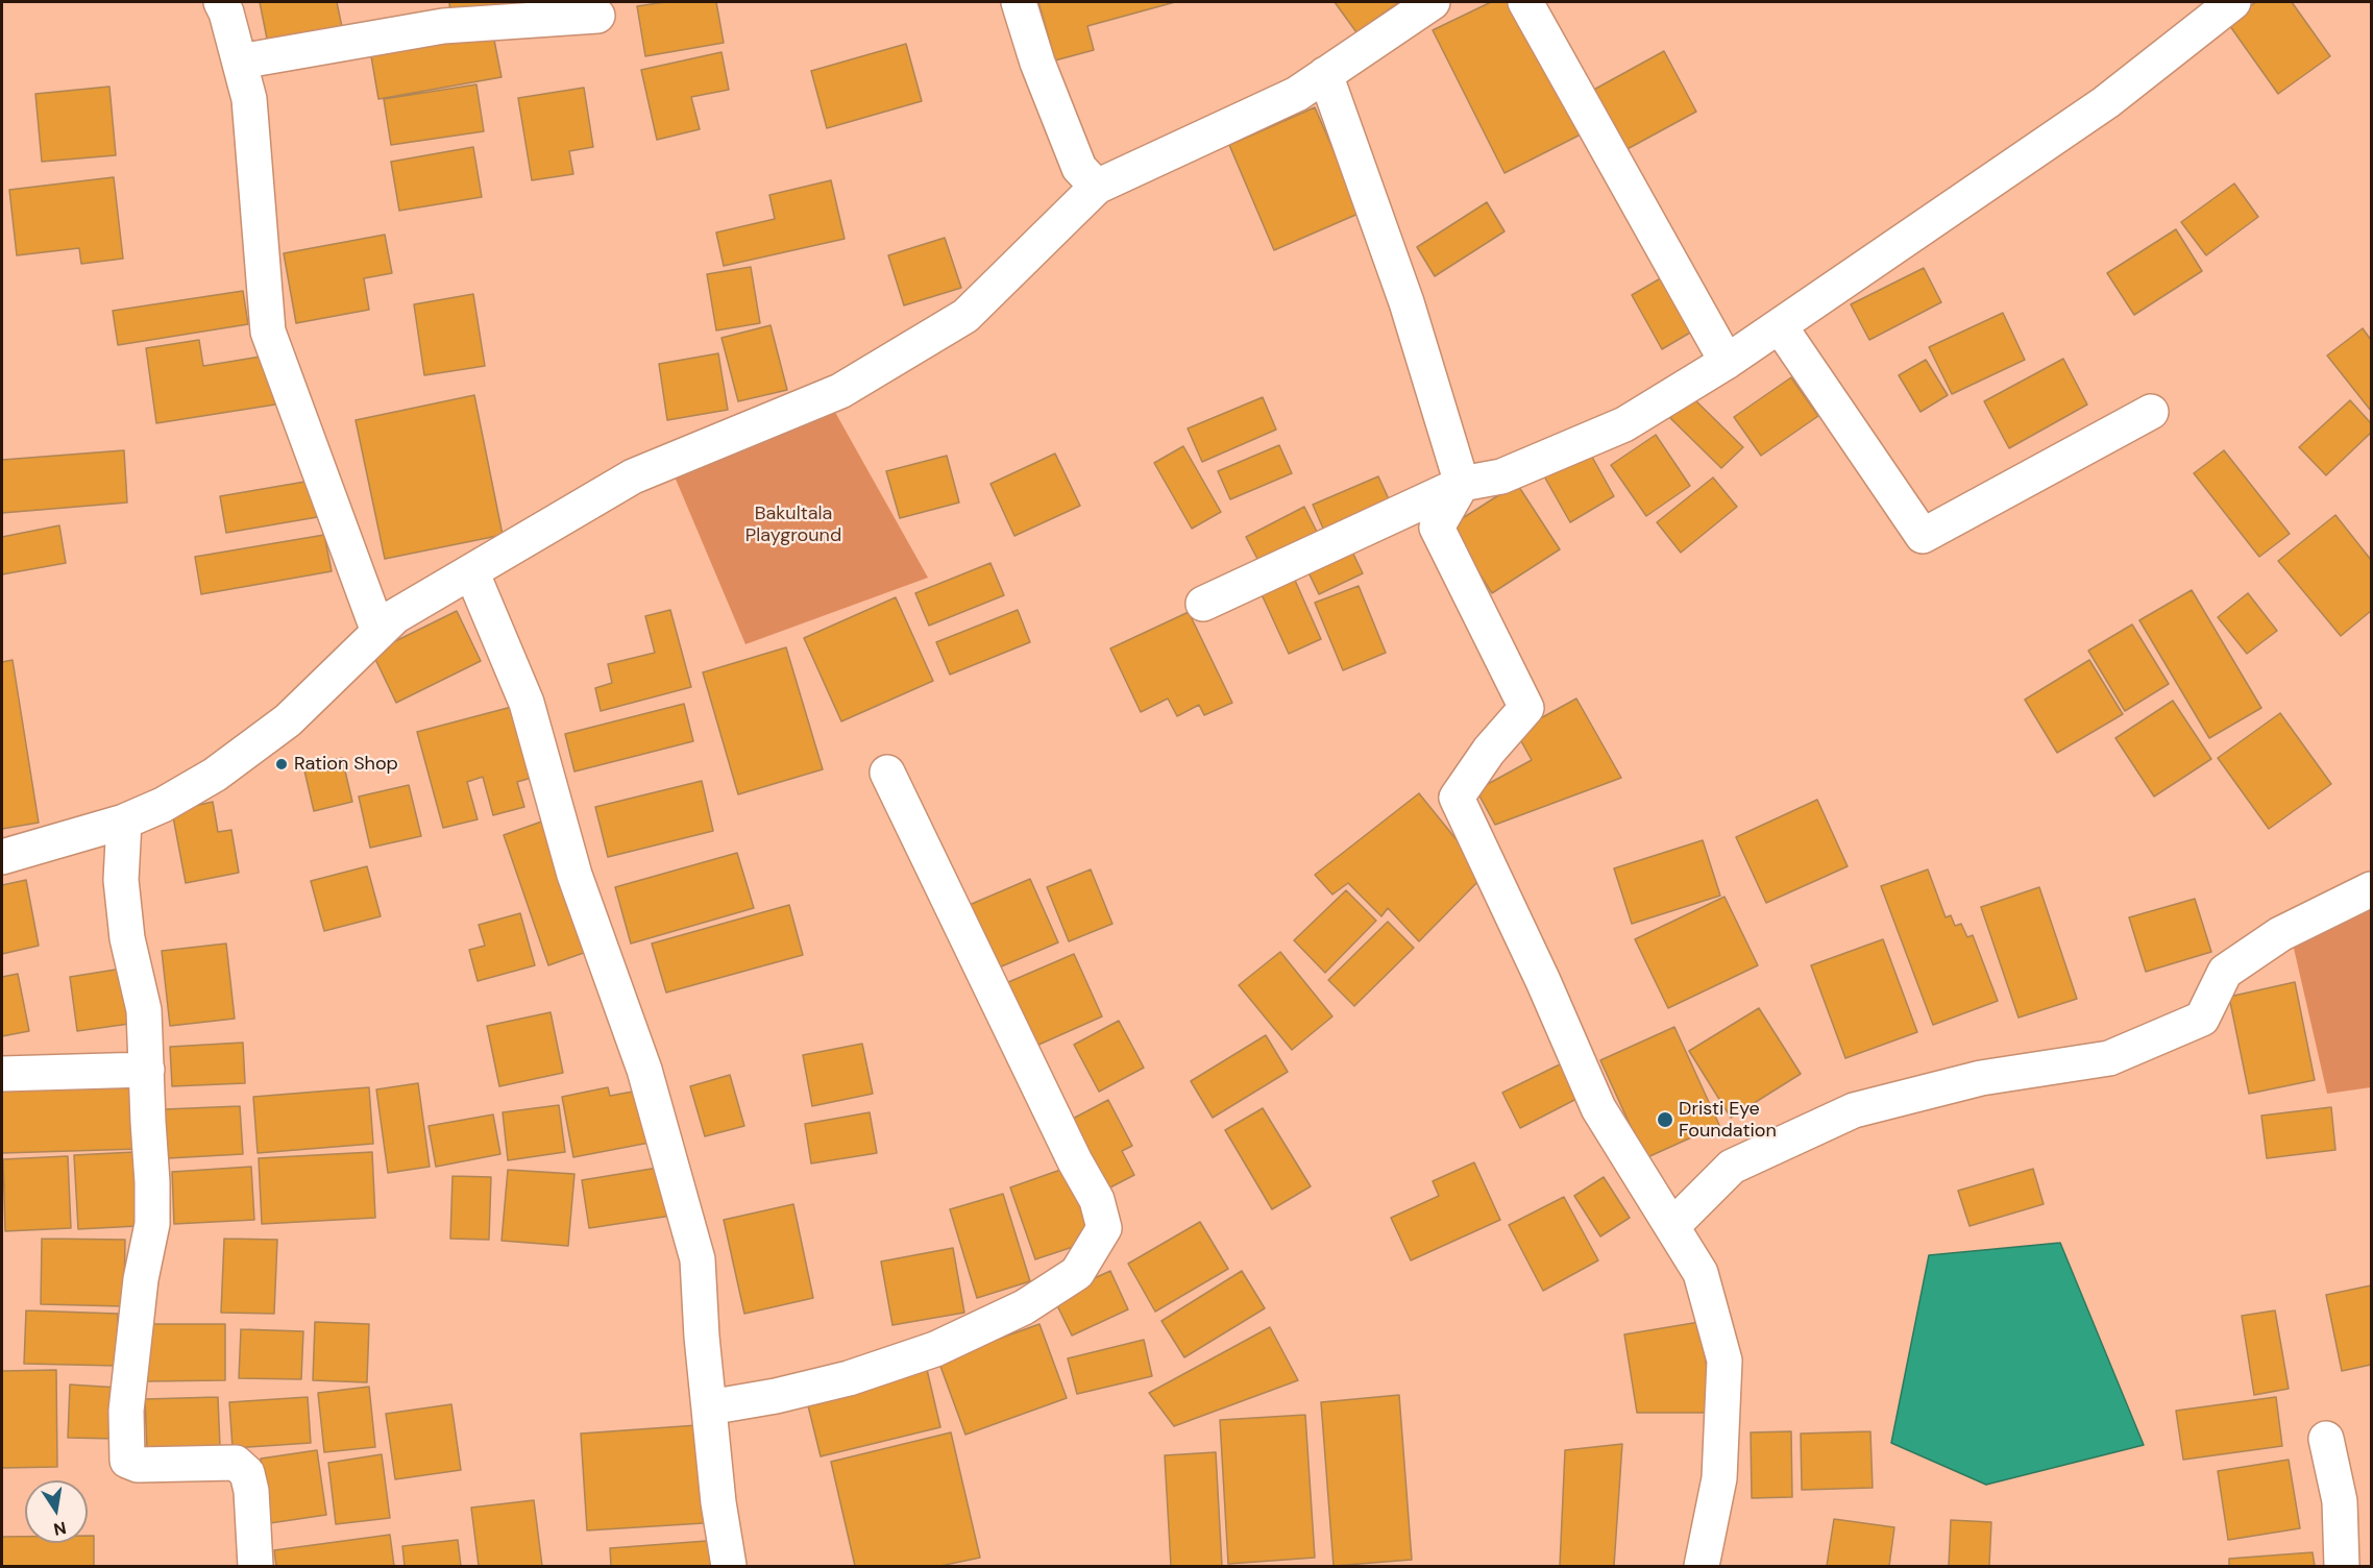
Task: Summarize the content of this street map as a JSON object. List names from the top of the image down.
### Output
{
  "parks": ["Bakultala Playground"],
  "places": ["Ration Shop", "Dristi Eye Foundation"],
  "north": "bottom"
}
